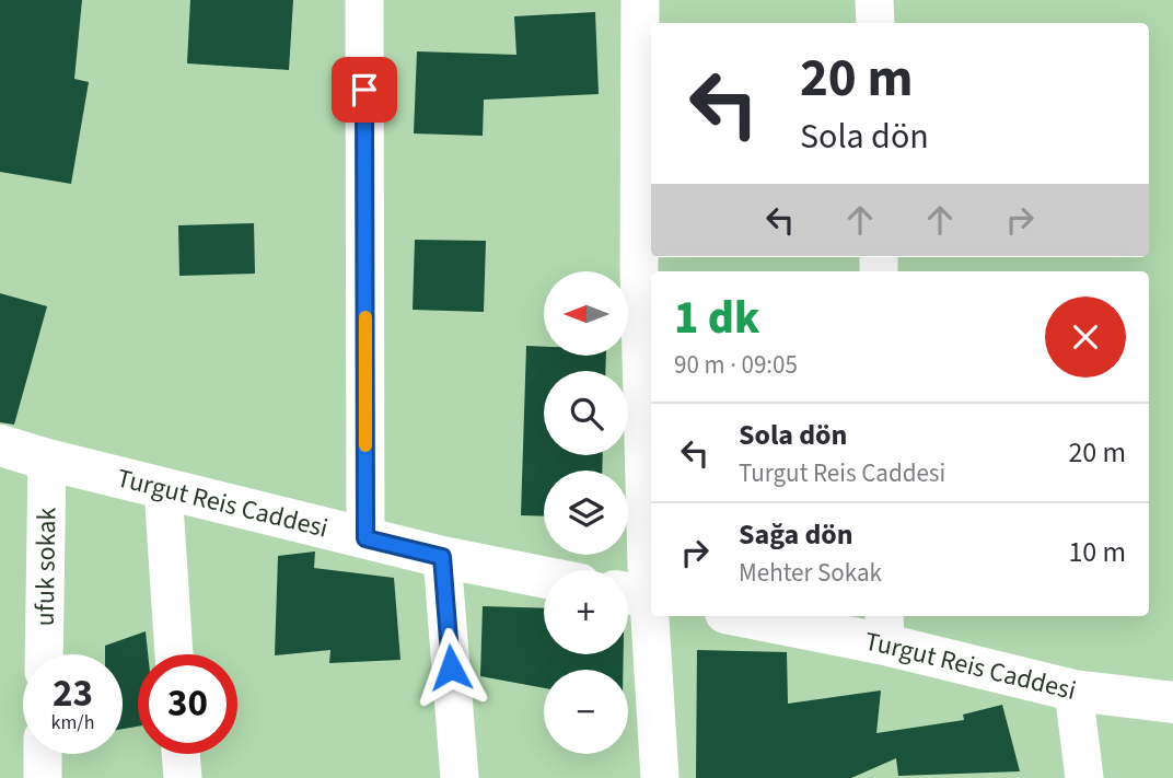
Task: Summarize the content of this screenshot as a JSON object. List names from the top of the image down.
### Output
{
  "streets": {
    "street": ["Turgut Reis Caddesi", "ufuk sokak"]
  },
  "crossings": [
    ["Turgut Reis Caddesi", "ufuk sokak"]
  ],
  "north": "left",
  "page": {
    "turn": ["20 m", "Sola dön"],
    "map_buttons": ["+", "−"],
    "heading": ["1 dk", "90 m · 09:05"],
    "list": [
      {
        "name": "Sola dön",
        "note": "Turgut Reis Caddesi",
        "value": "20 m"
      },
      {
        "name": "Sağa dön",
        "note": "Mehter Sokak",
        "value": "10 m"
      }
    ],
    "speed": "23 km/h",
    "limit": "30"
  }
}
